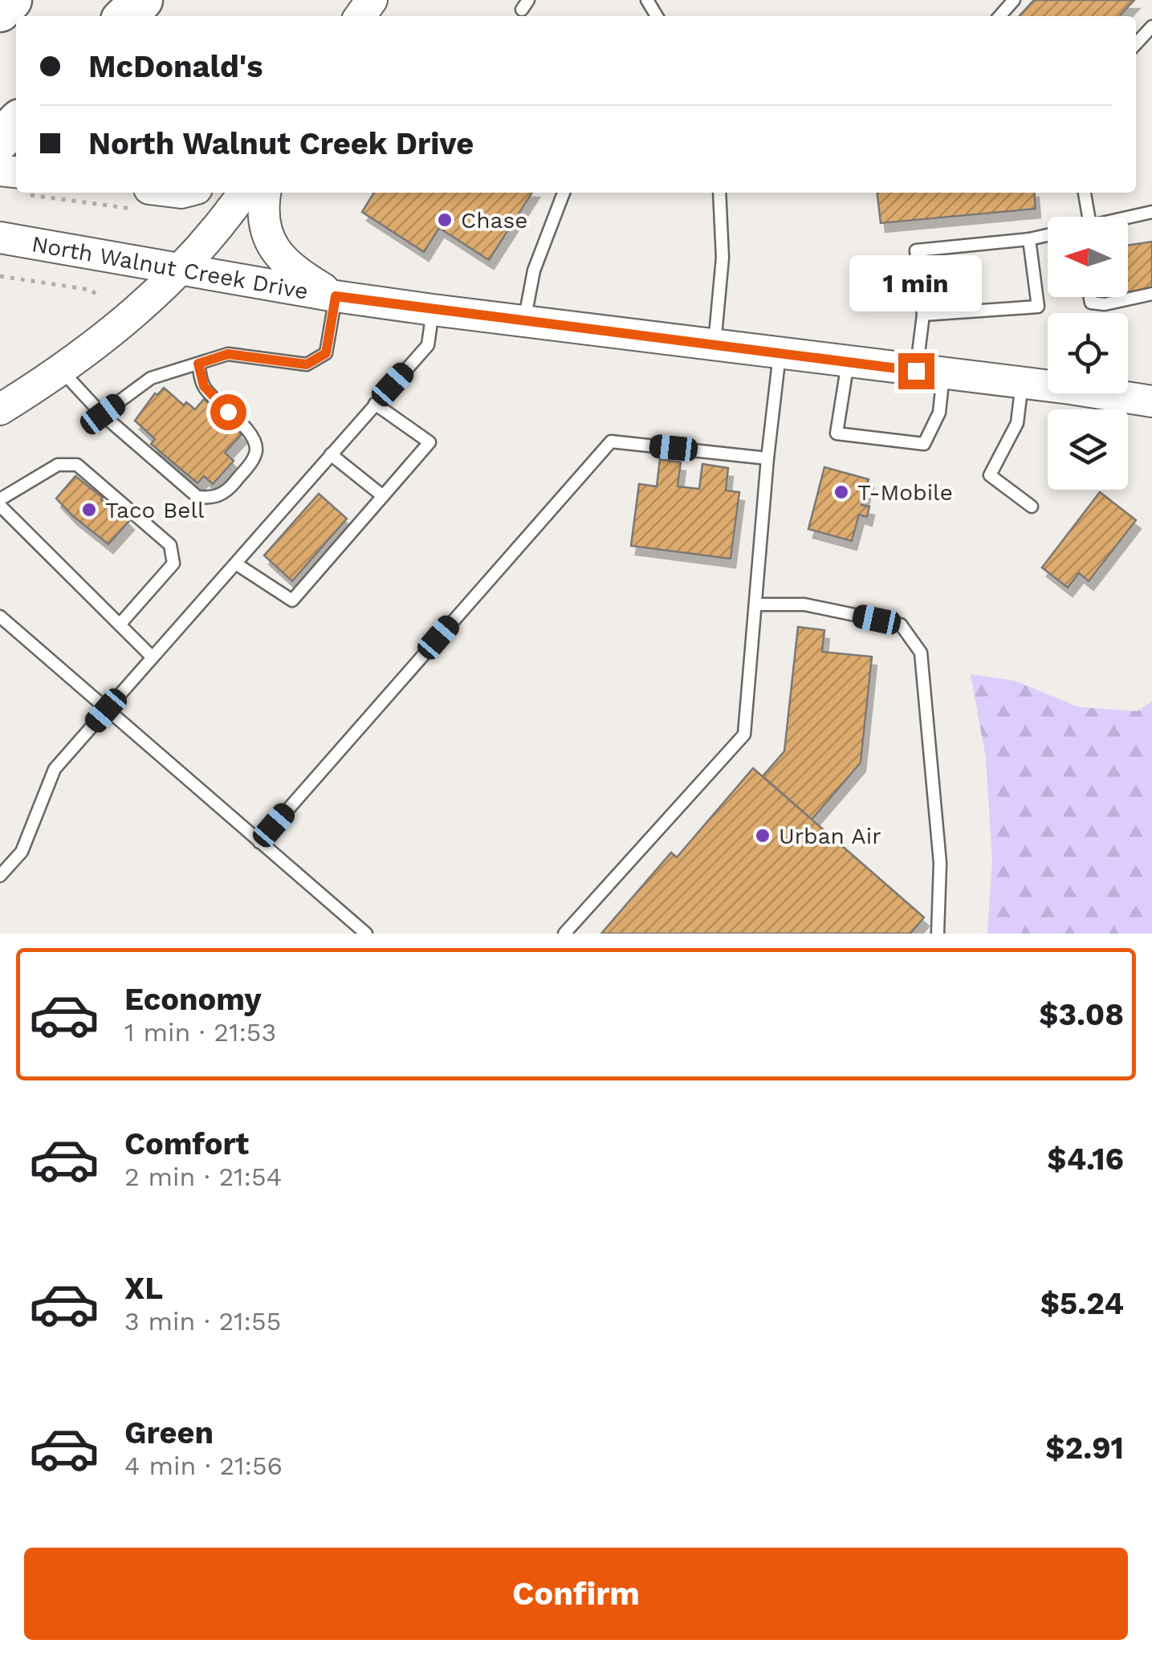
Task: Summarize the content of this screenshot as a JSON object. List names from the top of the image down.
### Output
{
  "streets": {
    "main road": ["North Walnut Creek Drive"]
  },
  "places": [
    "Chase",
    "T-Mobile",
    "Taco Bell",
    "Urban Air"
  ],
  "north": "left",
  "page": {
    "banner": ["McDonald's", "North Walnut Creek Drive"],
    "bubble": "1 min",
    "list": [
      {
        "name": "Economy",
        "note": "1 min · 21:53",
        "value": "$3.08"
      },
      {
        "name": "Comfort",
        "note": "2 min · 21:54",
        "value": "$4.16"
      },
      {
        "name": "XL",
        "note": "3 min · 21:55",
        "value": "$5.24"
      },
      {
        "name": "Green",
        "note": "4 min · 21:56",
        "value": "$2.91"
      }
    ],
    "buttons": "Confirm"
  }
}
